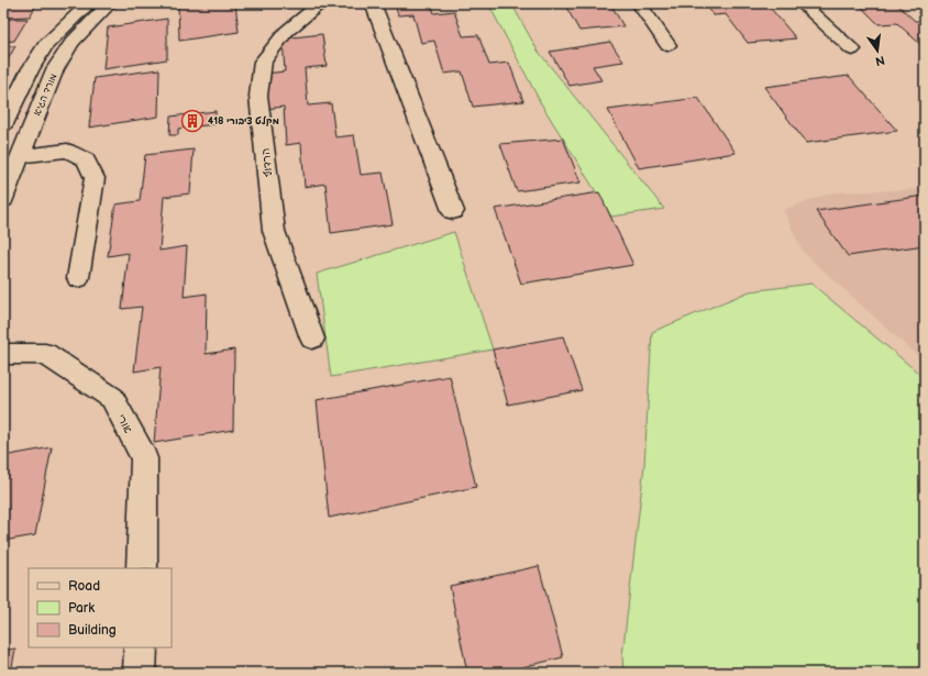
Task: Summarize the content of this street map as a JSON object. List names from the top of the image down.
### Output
{
  "streets": {
    "street": ["מורד הגיא", "הרדוף", "אורי"]
  },
  "places": {
    "building": ["מקלט ציבורי 418"]
  },
  "legend": ["Road", "Park", "Building"],
  "north": "bottom"
}
